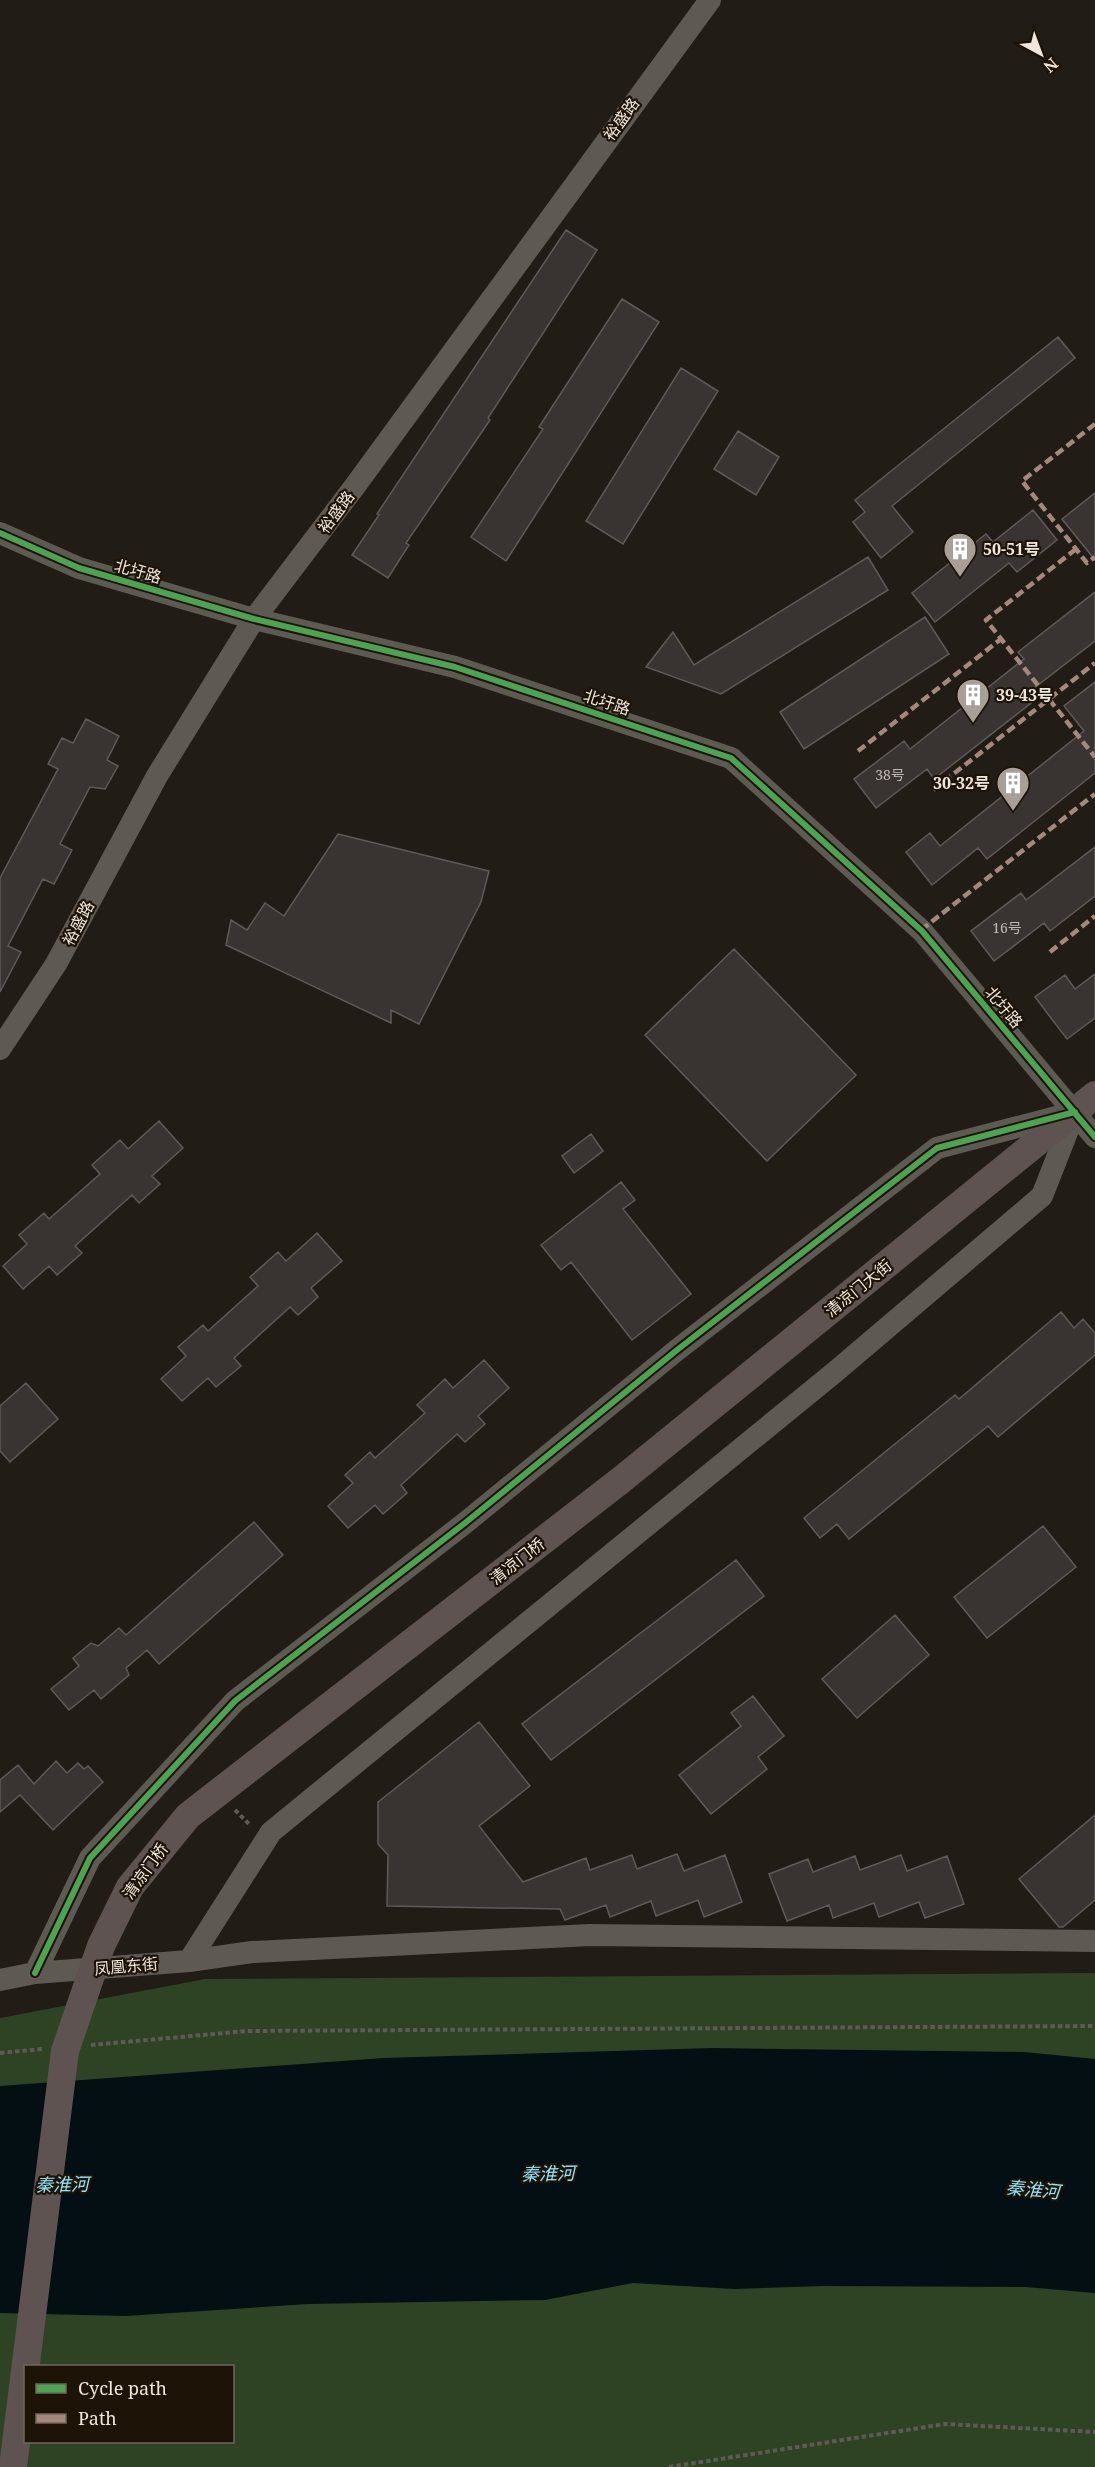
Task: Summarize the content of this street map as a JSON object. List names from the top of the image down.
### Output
{
  "streets": {
    "main road": ["清凉门大街", "清凉门桥"],
    "street": ["裕盛路", "北圩路", "凤凰东街"]
  },
  "crossings": [
    ["裕盛路", "北圩路"],
    ["北圩路", "清凉门大街"],
    ["清凉门大街", "清凉门桥"]
  ],
  "water": ["秦淮河"],
  "places": {
    "building": ["50-51号", "39-43号", "30-32号"]
  },
  "house_numbers": ["38号", "16号"],
  "legend": ["Cycle path", "Path"],
  "north": "bottom right"
}
